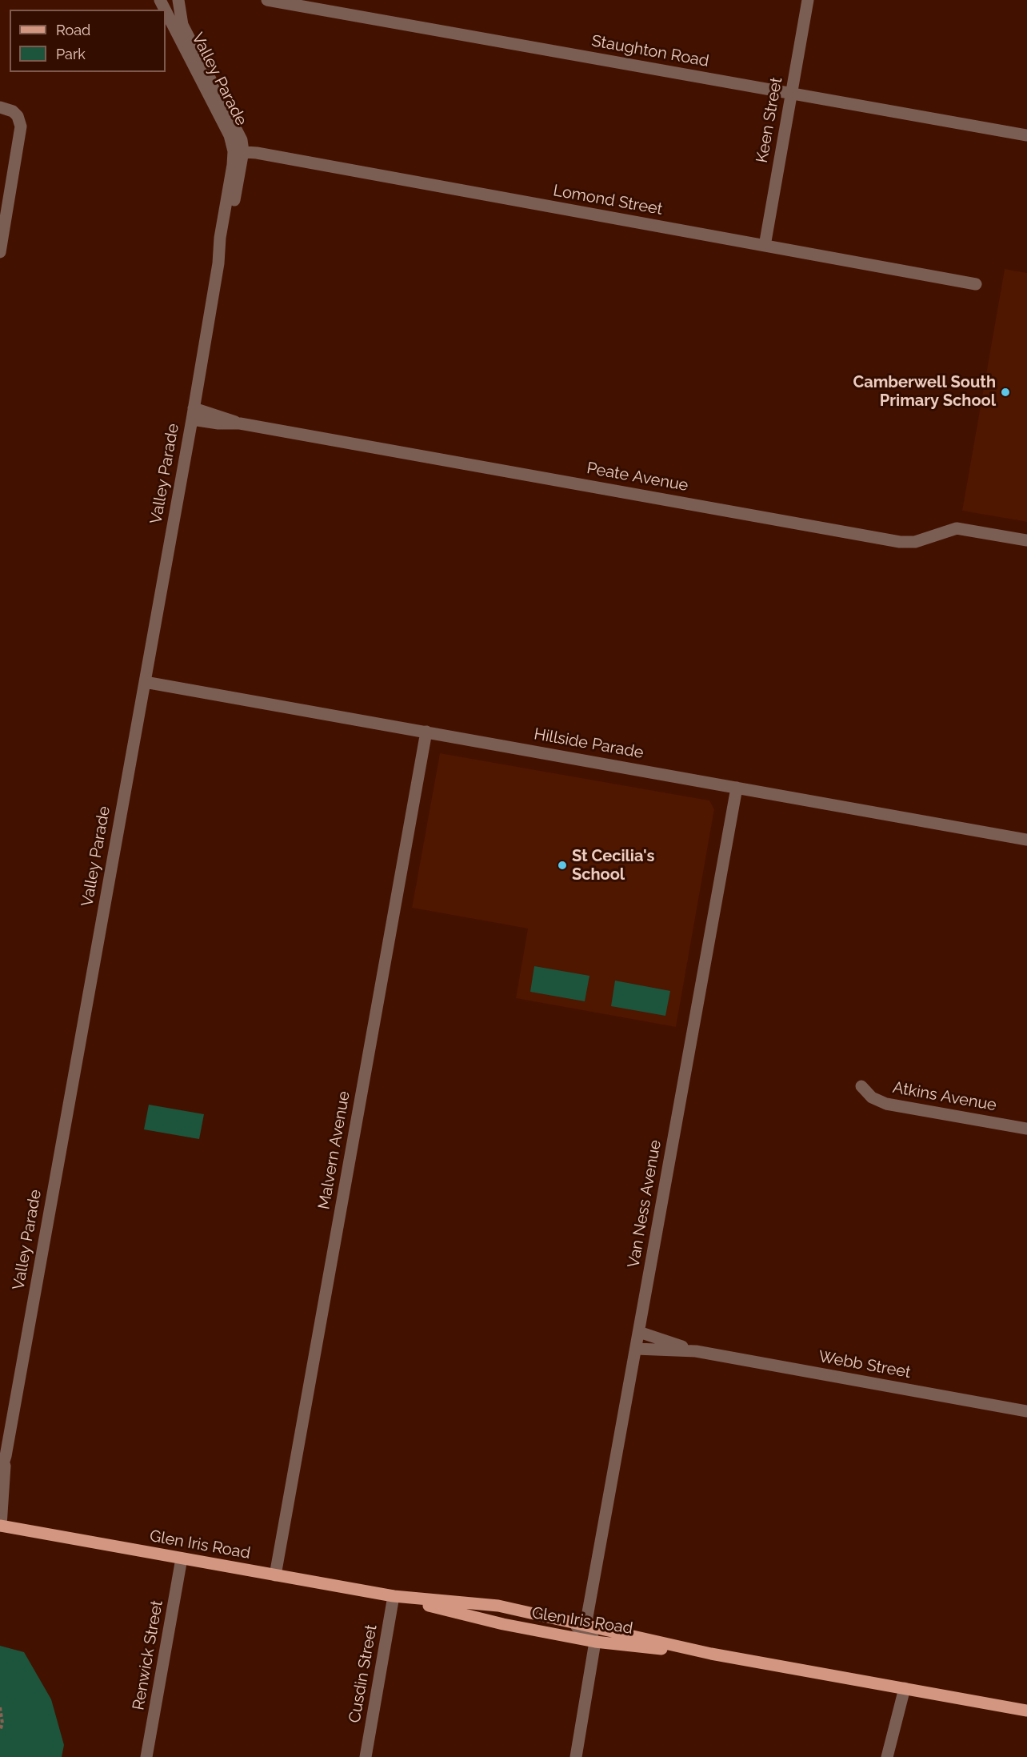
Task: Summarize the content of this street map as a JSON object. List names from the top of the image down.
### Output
{
  "streets": {
    "main road": ["Glen Iris Road"],
    "street": [
      "Staughton Road",
      "Valley Parade",
      "Keen Street",
      "Lomond Street",
      "Peate Avenue",
      "Hillside Parade",
      "Atkins Avenue",
      "Malvern Avenue",
      "Van Ness Avenue",
      "Webb Street",
      "Renwick Street",
      "Cusdin Street"
    ]
  },
  "crossings": [
    ["Staughton Road", "Keen Street"],
    ["Valley Parade", "Lomond Street"],
    ["Valley Parade", "Peate Avenue"],
    ["Valley Parade", "Hillside Parade"],
    ["Valley Parade", "Glen Iris Road"],
    ["Keen Street", "Lomond Street"],
    ["Hillside Parade", "Malvern Avenue"],
    ["Hillside Parade", "Van Ness Avenue"],
    ["Malvern Avenue", "Glen Iris Road"],
    ["Van Ness Avenue", "Webb Street"],
    ["Van Ness Avenue", "Glen Iris Road"],
    ["Glen Iris Road", "Renwick Street"],
    ["Glen Iris Road", "Cusdin Street"]
  ],
  "places": ["Camberwell South Primary School", "St Cecilia's School"],
  "legend": ["Road", "Park"]
}
